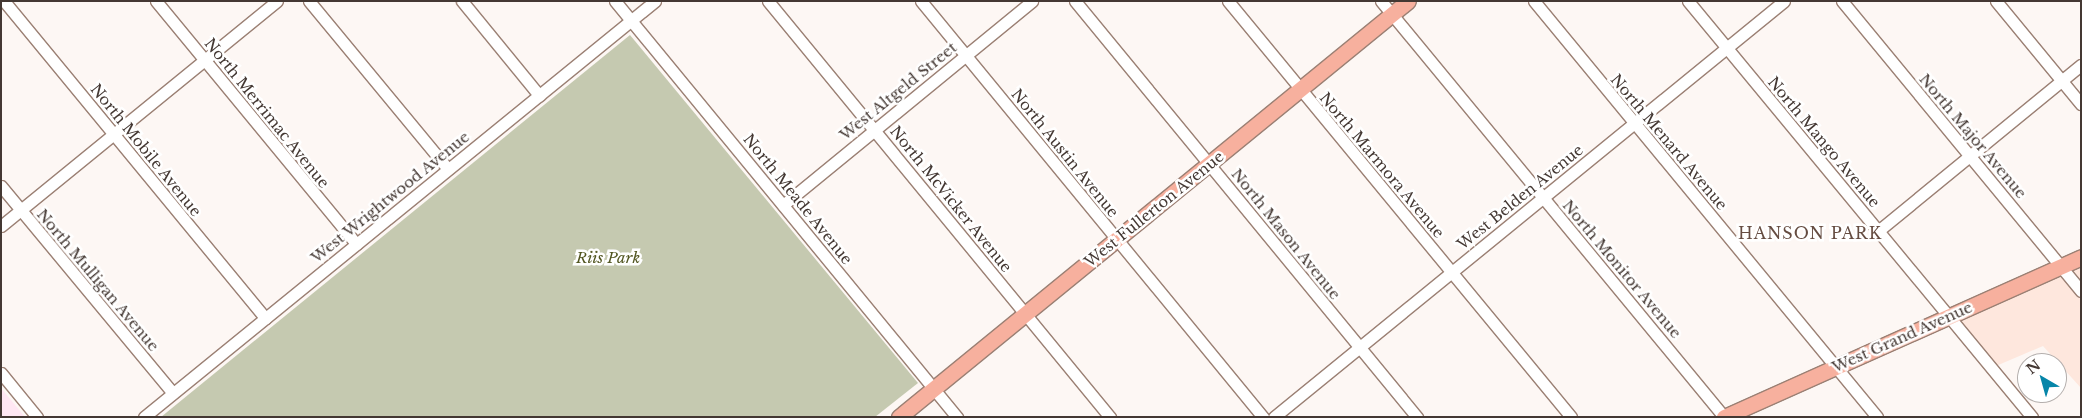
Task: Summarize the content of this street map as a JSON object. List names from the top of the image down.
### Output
{
  "streets": {
    "main road": ["West Fullerton Avenue", "West Grand Avenue"],
    "street": [
      "West Altgeld Street",
      "North Merrimac Avenue",
      "North Major Avenue",
      "North Menard Avenue",
      "North Mango Avenue",
      "North Mobile Avenue",
      "North Austin Avenue",
      "North Marmora Avenue",
      "West Wrightwood Avenue",
      "West Belden Avenue",
      "North Meade Avenue",
      "North McVicker Avenue",
      "North Mason Avenue",
      "North Monitor Avenue",
      "North Mulligan Avenue"
    ]
  },
  "crossings": [
    ["West Altgeld Street", "North Austin Avenue"],
    ["West Altgeld Street", "North Meade Avenue"],
    ["West Altgeld Street", "North McVicker Avenue"],
    ["North Merrimac Avenue", "West Wrightwood Avenue"],
    ["North Major Avenue", "West Grand Avenue"],
    ["North Menard Avenue", "West Belden Avenue"],
    ["North Menard Avenue", "West Grand Avenue"],
    ["North Mango Avenue", "West Belden Avenue"],
    ["North Mango Avenue", "West Grand Avenue"],
    ["North Mobile Avenue", "West Wrightwood Avenue"],
    ["North Austin Avenue", "West Fullerton Avenue"],
    ["North Marmora Avenue", "West Belden Avenue"],
    ["North Marmora Avenue", "West Fullerton Avenue"],
    ["West Wrightwood Avenue", "North Meade Avenue"],
    ["West Wrightwood Avenue", "North Mulligan Avenue"],
    ["West Belden Avenue", "North Mason Avenue"],
    ["West Belden Avenue", "North Monitor Avenue"],
    ["North Meade Avenue", "West Fullerton Avenue"],
    ["North McVicker Avenue", "West Fullerton Avenue"],
    ["West Fullerton Avenue", "North Mason Avenue"],
    ["West Fullerton Avenue", "North Monitor Avenue"],
    ["North Monitor Avenue", "West Grand Avenue"]
  ],
  "districts": ["HANSON PARK"],
  "parks": ["Riis Park"],
  "north": "top left"
}
